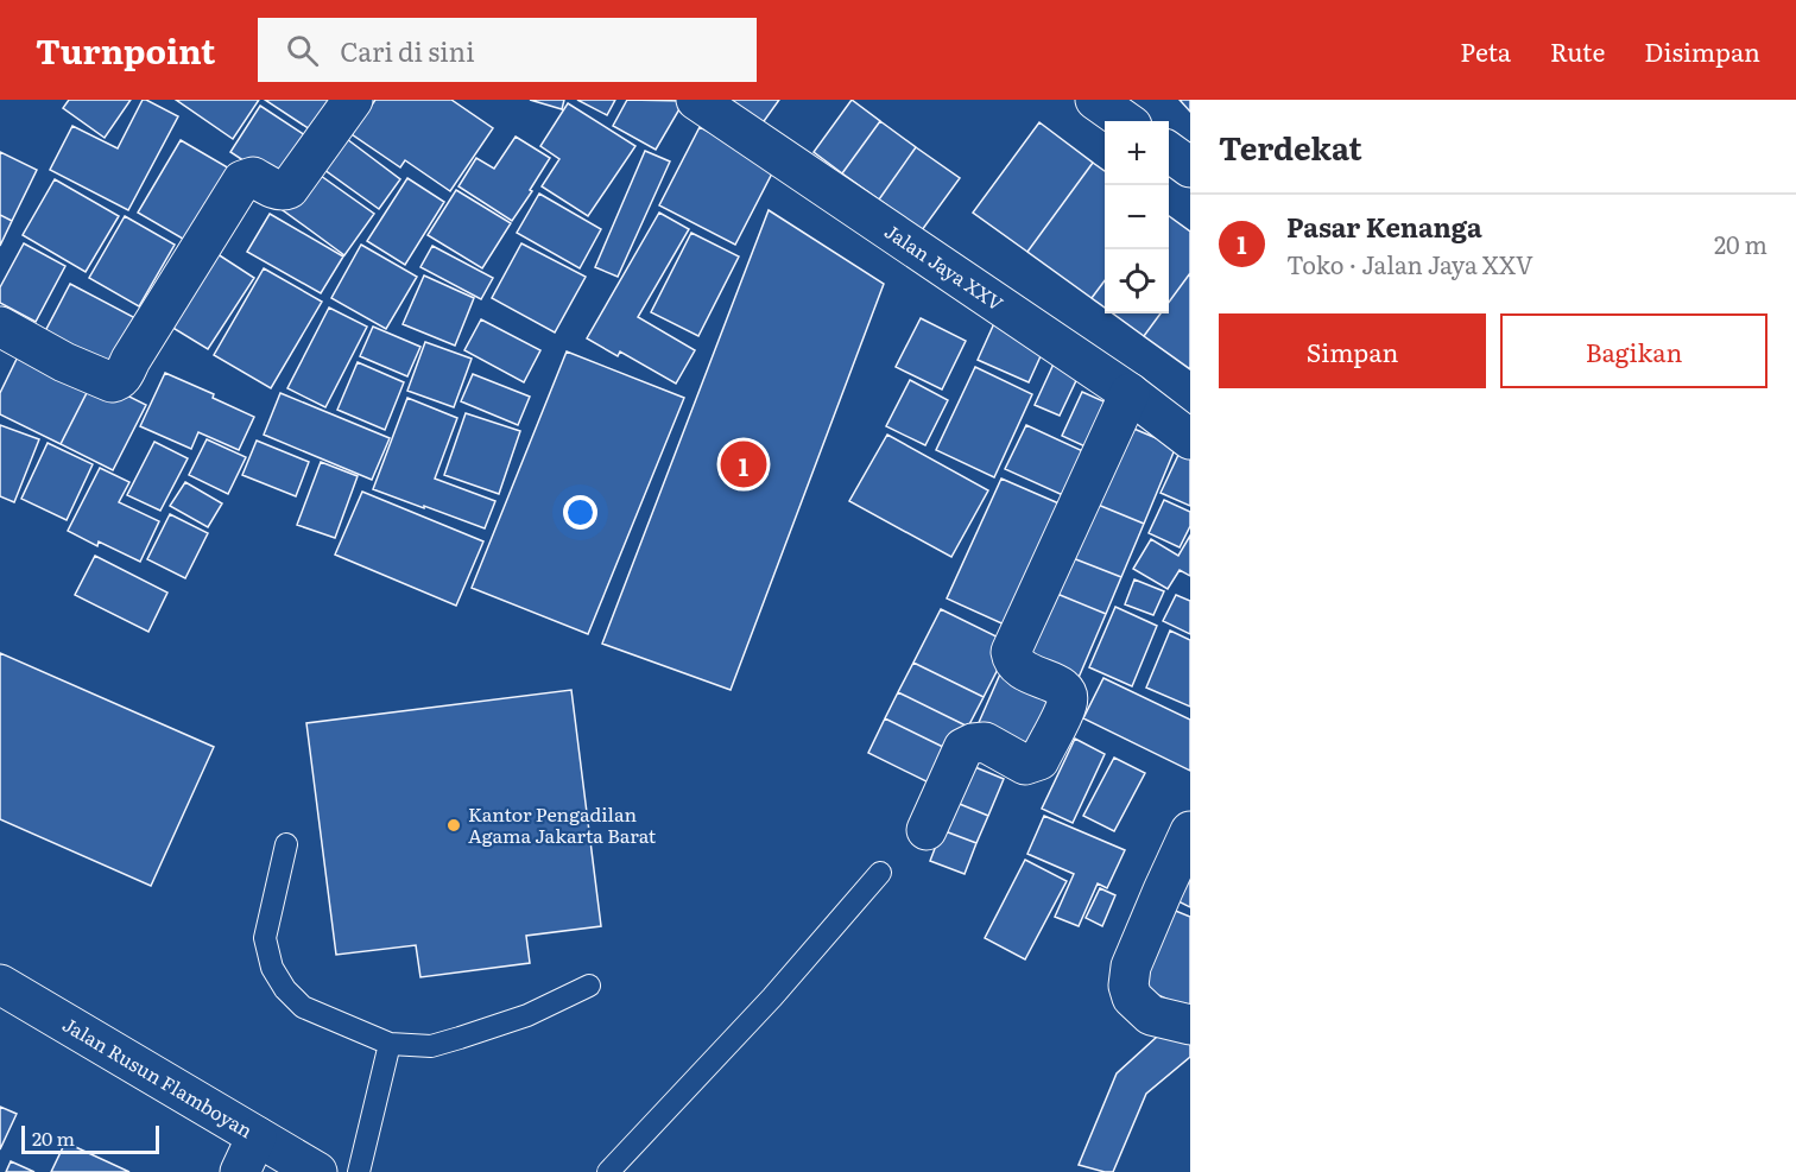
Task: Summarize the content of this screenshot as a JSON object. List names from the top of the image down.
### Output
{
  "streets": {
    "street": ["Jalan Jaya XXV", "Jalan Rusun Flamboyan"]
  },
  "places": ["Kantor Pengadilan Agama Jakarta Barat"],
  "scale_bar": "20 m",
  "page": {
    "header": "Turnpoint",
    "search": "Cari di sini",
    "nav": ["Peta", "Rute", "Disimpan"],
    "heading": "Terdekat",
    "map_buttons": ["+", "−"],
    "list": [
      {
        "mark": "1",
        "name": "Pasar Kenanga",
        "note": "Toko · Jalan Jaya XXV",
        "value": "20 m"
      }
    ],
    "buttons": ["Simpan", "Bagikan"],
    "pins": "1",
    "scale": "20 m"
  }
}
